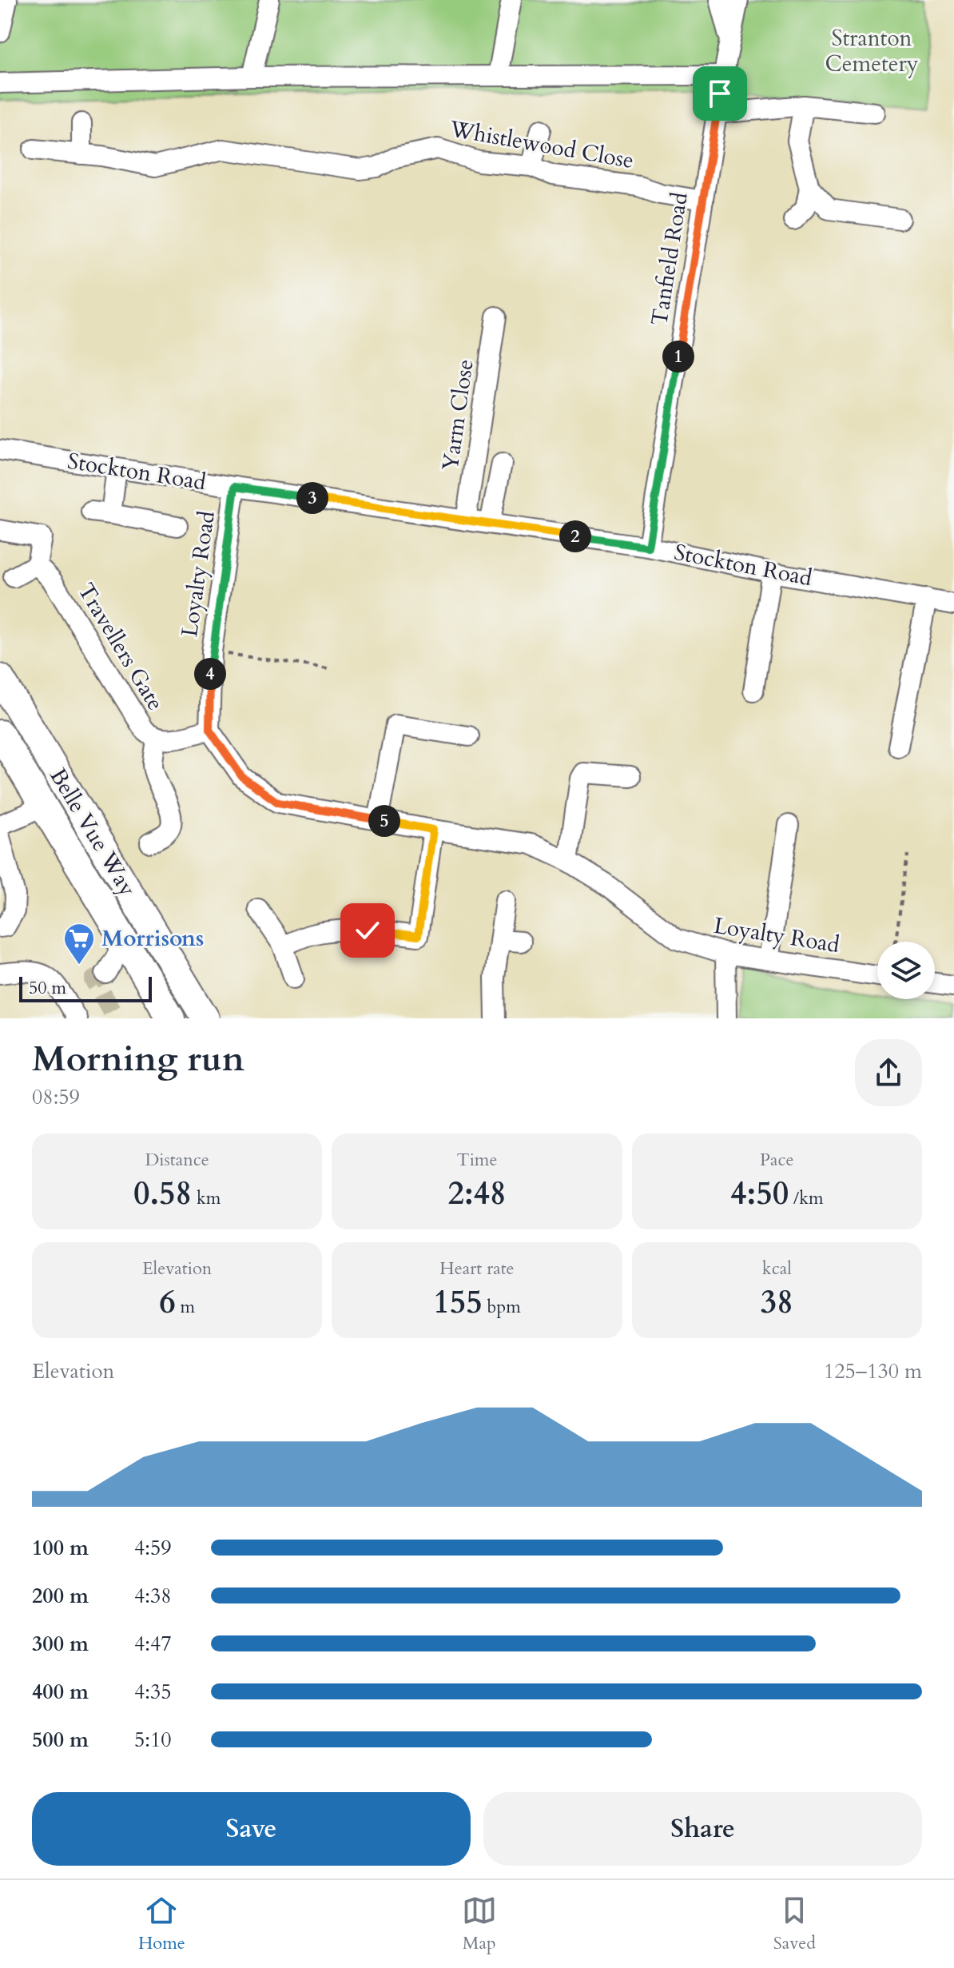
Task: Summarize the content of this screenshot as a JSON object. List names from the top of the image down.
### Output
{
  "streets": {
    "highway": ["Belle Vue Way"],
    "street": [
      "Whistlewood Close",
      "Tanfield Road",
      "Yarm Close",
      "Stockton Road",
      "Loyalty Road",
      "Travellers Gate"
    ]
  },
  "crossings": [
    ["Whistlewood Close", "Tanfield Road"],
    ["Tanfield Road", "Stockton Road"],
    ["Yarm Close", "Stockton Road"],
    ["Stockton Road", "Loyalty Road"],
    ["Loyalty Road", "Travellers Gate"]
  ],
  "parks": ["Stranton Cemetery"],
  "places": {
    "supermarket": ["Morrisons"]
  },
  "scale_bar": "50 m",
  "page": {
    "pins": [
      "1",
      "3",
      "2",
      "4",
      "5"
    ],
    "scale": "50 m",
    "heading": ["Morning run", "08:59"],
    "stats": [
      ["Distance", "0.58 km"],
      ["Time", "2:48"],
      ["Pace", "4:50 /km"],
      ["Elevation", "6 m"],
      ["Heart rate", "155 bpm"],
      ["kcal", "38"]
    ],
    "chart": ["Elevation", "125–130 m"],
    "list": [
      {
        "name": "100 m",
        "note": "4:59"
      },
      {
        "name": "200 m",
        "note": "4:38"
      },
      {
        "name": "300 m",
        "note": "4:47"
      },
      {
        "name": "400 m",
        "note": "4:35"
      },
      {
        "name": "500 m",
        "note": "5:10"
      }
    ],
    "buttons": ["Save", "Share"],
    "tabs": ["Home", "Map", "Saved"]
  }
}
